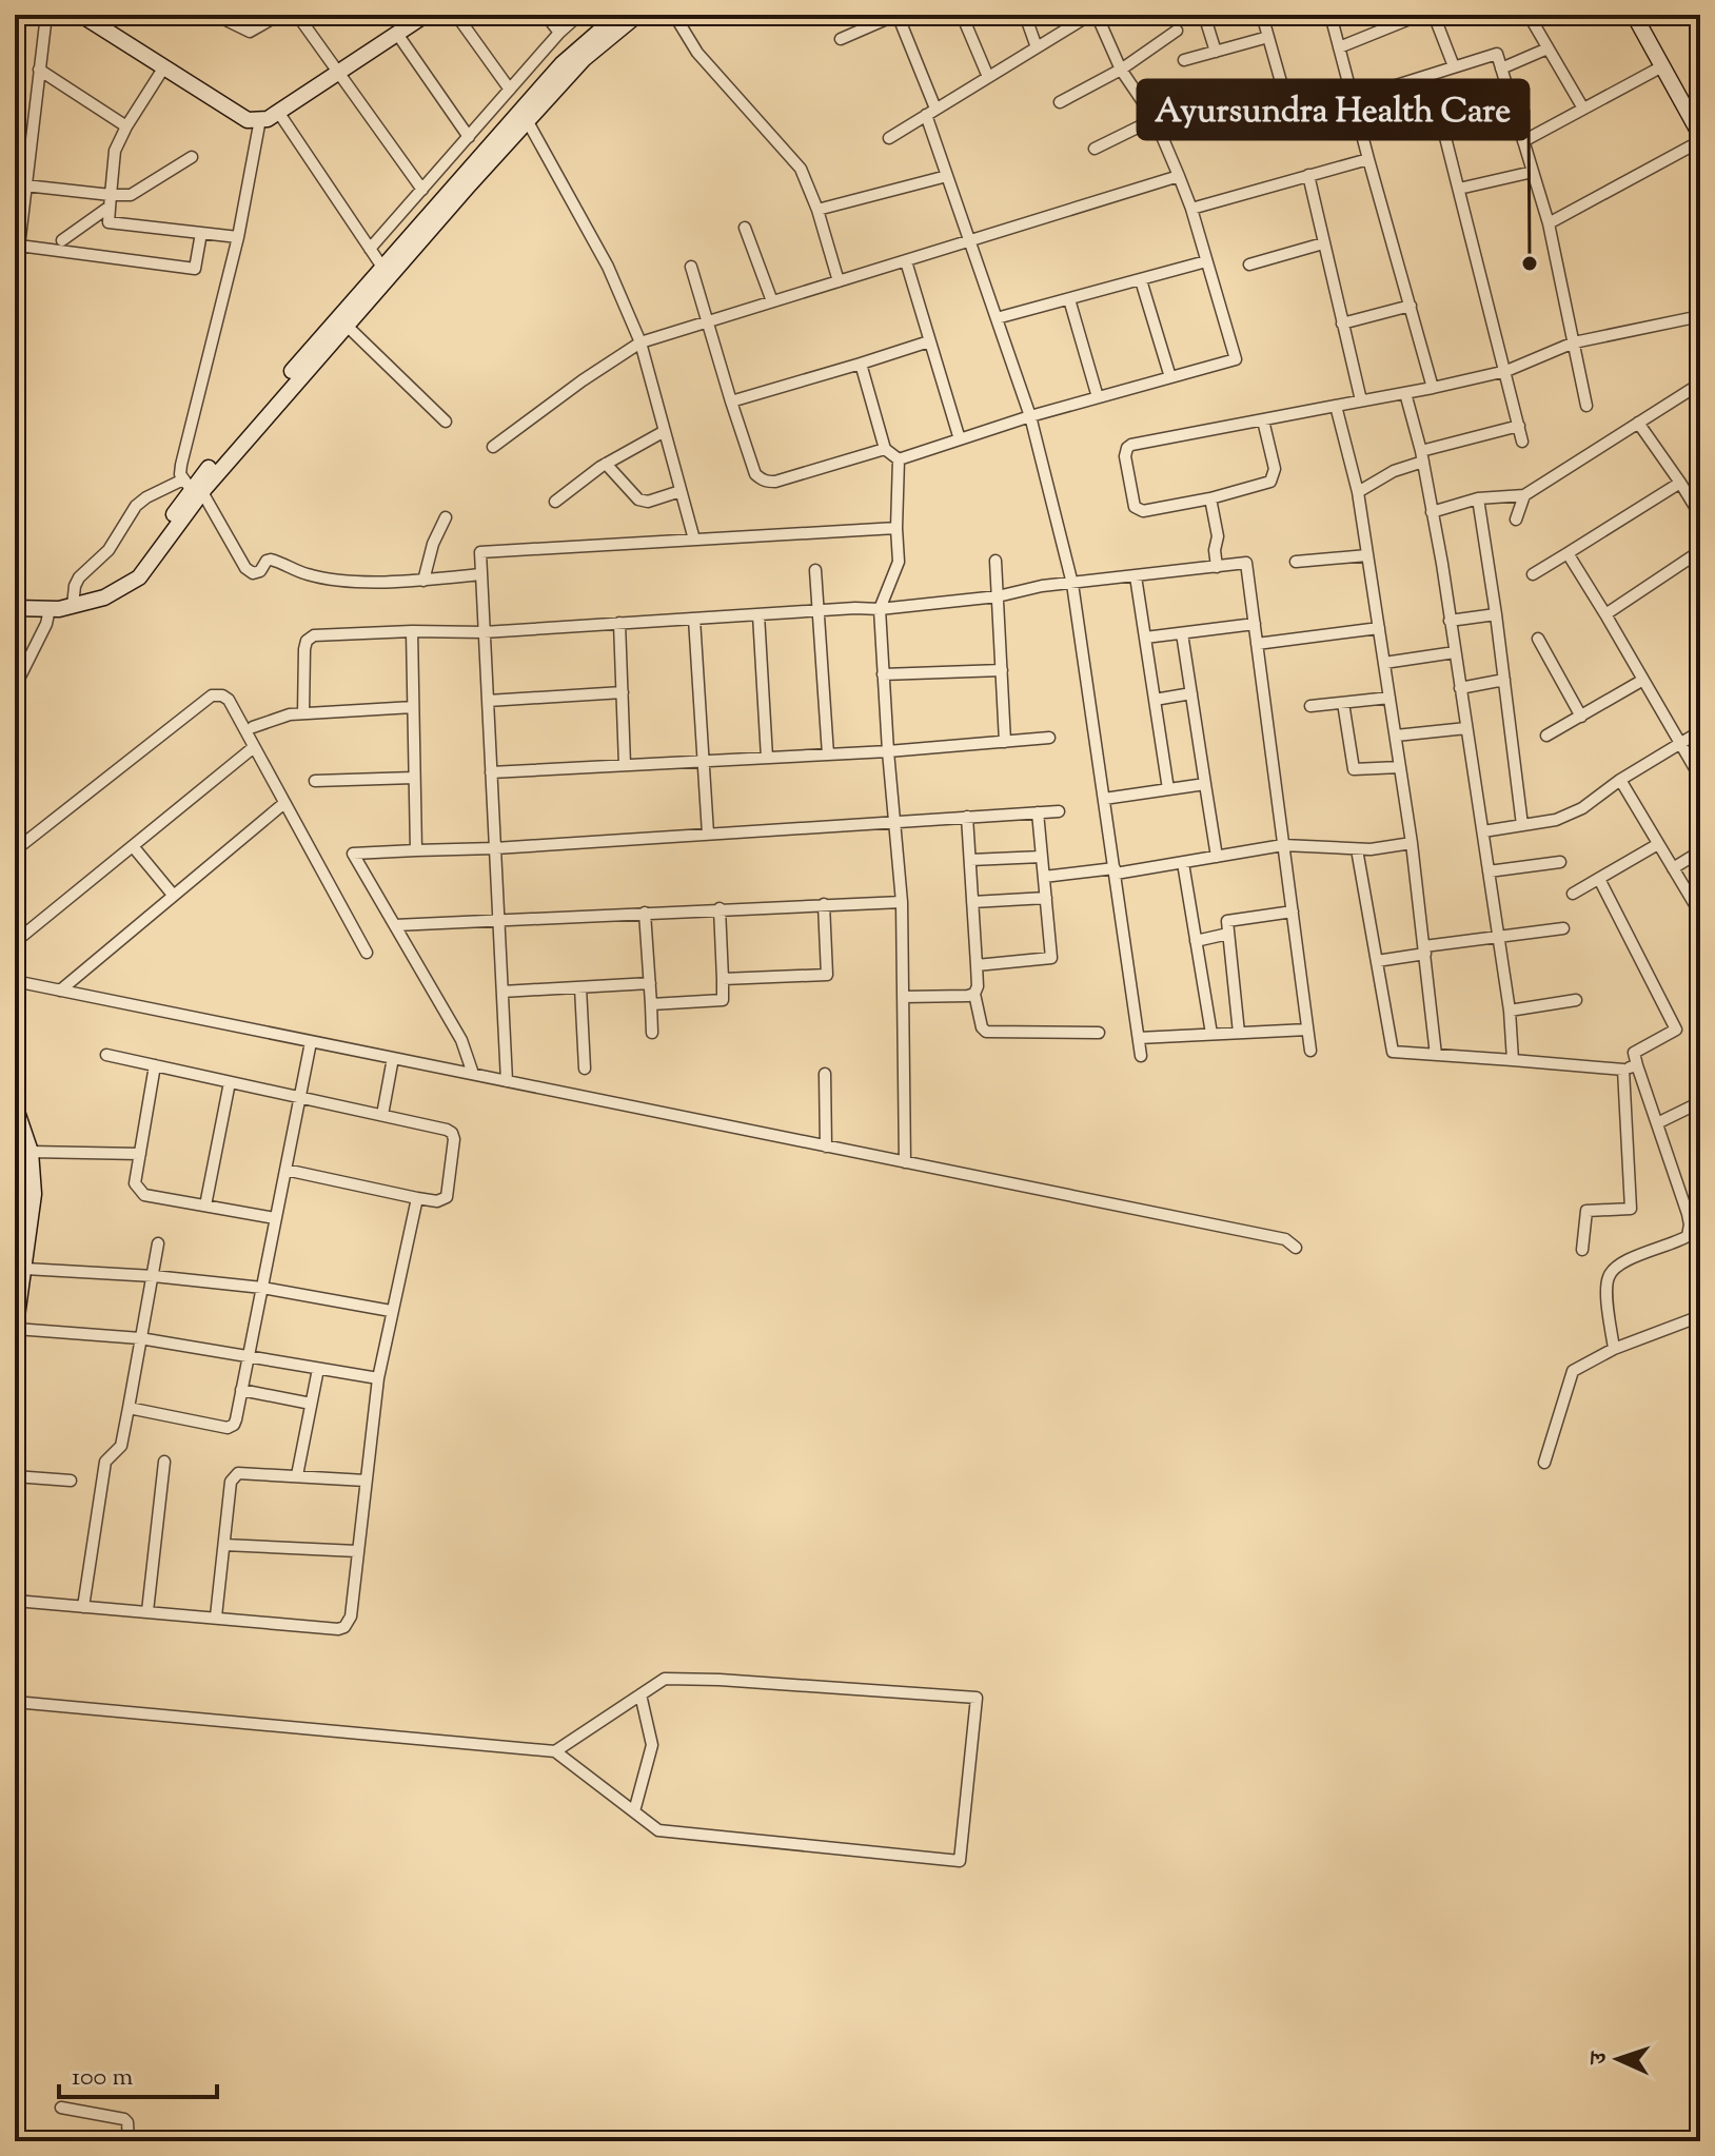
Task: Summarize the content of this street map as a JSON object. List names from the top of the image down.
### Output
{
  "places": ["Ayursundra Health Care"],
  "scale_bar": "100 m",
  "north": "left"
}
